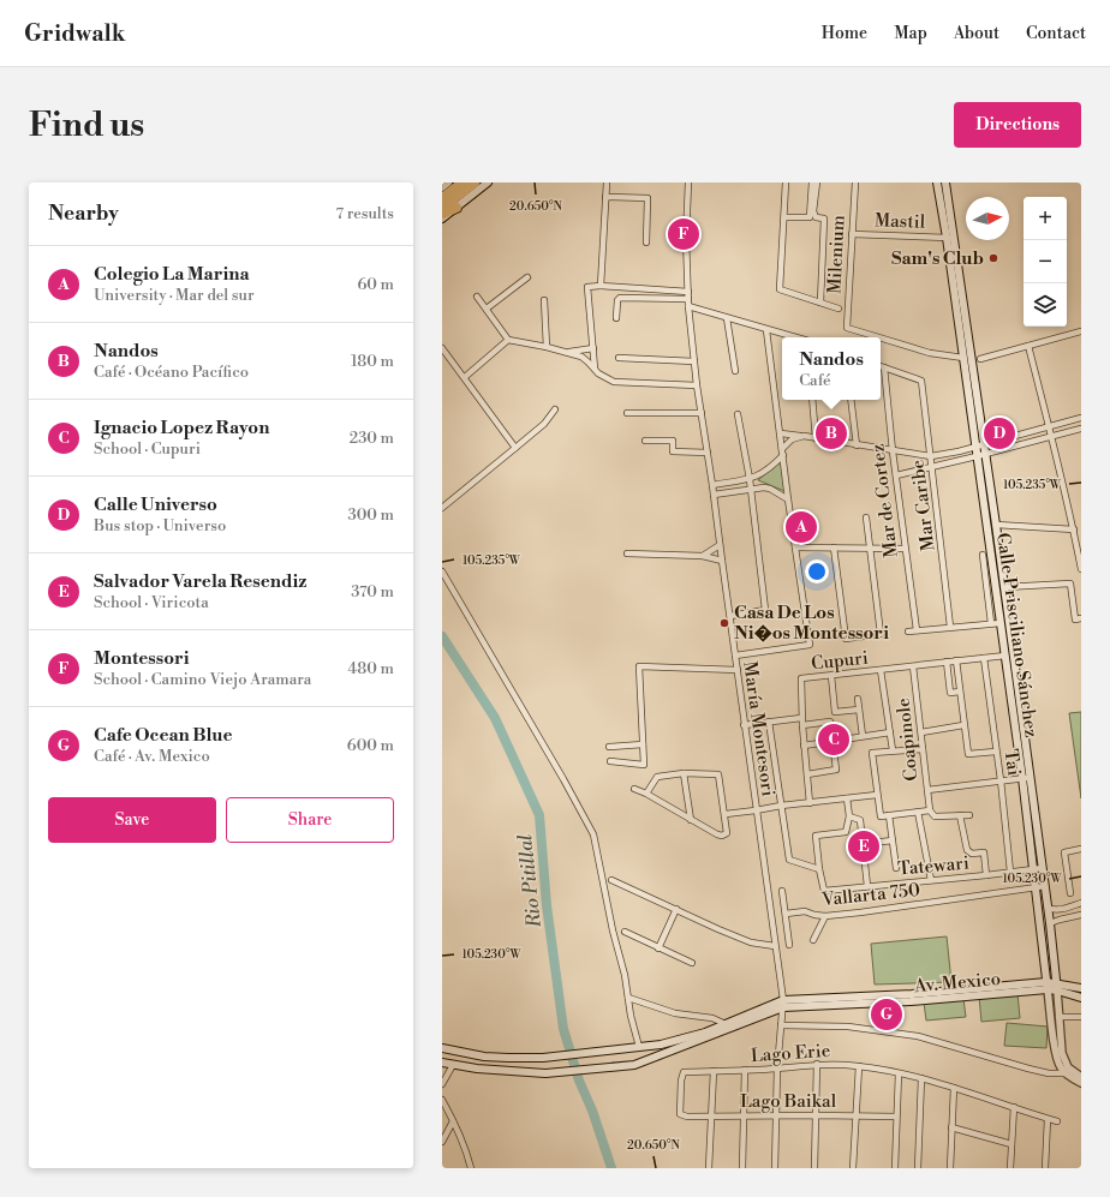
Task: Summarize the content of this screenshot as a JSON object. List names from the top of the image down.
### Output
{
  "streets": {
    "main road": ["Calle Prisciliano Sánchez", "Av. Mexico"],
    "street": [
      "Mastil",
      "Milenium",
      "Mar de Cortez",
      "Mar Caribe",
      "Cupuri",
      "María Montesori",
      "Coapinole",
      "Tai",
      "Tatewari",
      "Vallarta 750",
      "Lago Erie",
      "Lago Baikal"
    ]
  },
  "crossings": [
    ["Mastil", "Milenium"],
    ["Mastil", "Calle Prisciliano Sánchez"],
    ["Milenium", "Calle Prisciliano Sánchez"],
    ["Mar de Cortez", "Mar Caribe"],
    ["Calle Prisciliano Sánchez", "Cupuri"],
    ["Calle Prisciliano Sánchez", "Tatewari"],
    ["Calle Prisciliano Sánchez", "Vallarta 750"],
    ["Calle Prisciliano Sánchez", "Av. Mexico"],
    ["Cupuri", "Coapinole"],
    ["Cupuri", "Tai"],
    ["María Montesori", "Av. Mexico"],
    ["María Montesori", "Lago Erie"],
    ["María Montesori", "Lago Baikal"],
    ["Tai", "Tatewari"],
    ["Lago Erie", "Lago Baikal"]
  ],
  "water": ["Rio Pitillal"],
  "places": ["Sam's Club", "Casa De Los Ni�os Montessori"],
  "north": "right",
  "page": {
    "header": "Gridwalk",
    "nav": [
      "Home",
      "Map",
      "About",
      "Contact"
    ],
    "buttons": [
      "Directions",
      ["Save", "Share"]
    ],
    "title": "Find us",
    "heading": ["Nearby", "7 results"],
    "map_buttons": ["+", "−"],
    "pins": [
      "F",
      "B",
      "D",
      "A",
      "C",
      "E",
      "G"
    ],
    "list": [
      {
        "mark": "A",
        "name": "Colegio La Marina",
        "note": "University · Mar del sur",
        "value": "60 m"
      },
      {
        "mark": "B",
        "name": "Nandos",
        "note": "Café · Océano Pacífico",
        "value": "180 m"
      },
      {
        "mark": "C",
        "name": "Ignacio Lopez Rayon",
        "note": "School · Cupuri",
        "value": "230 m"
      },
      {
        "mark": "D",
        "name": "Calle Universo",
        "note": "Bus stop · Universo",
        "value": "300 m"
      },
      {
        "mark": "E",
        "name": "Salvador Varela Resendiz",
        "note": "School · Viricota",
        "value": "370 m"
      },
      {
        "mark": "F",
        "name": "Montessori",
        "note": "School · Camino Viejo Aramara",
        "value": "480 m"
      },
      {
        "mark": "G",
        "name": "Cafe Ocean Blue",
        "note": "Café · Av. Mexico",
        "value": "600 m"
      }
    ],
    "popup": ["Nandos", "Café"]
  },
  "coordinates": ["20.650°N", "105.235°W", "105.230°W"]
}
